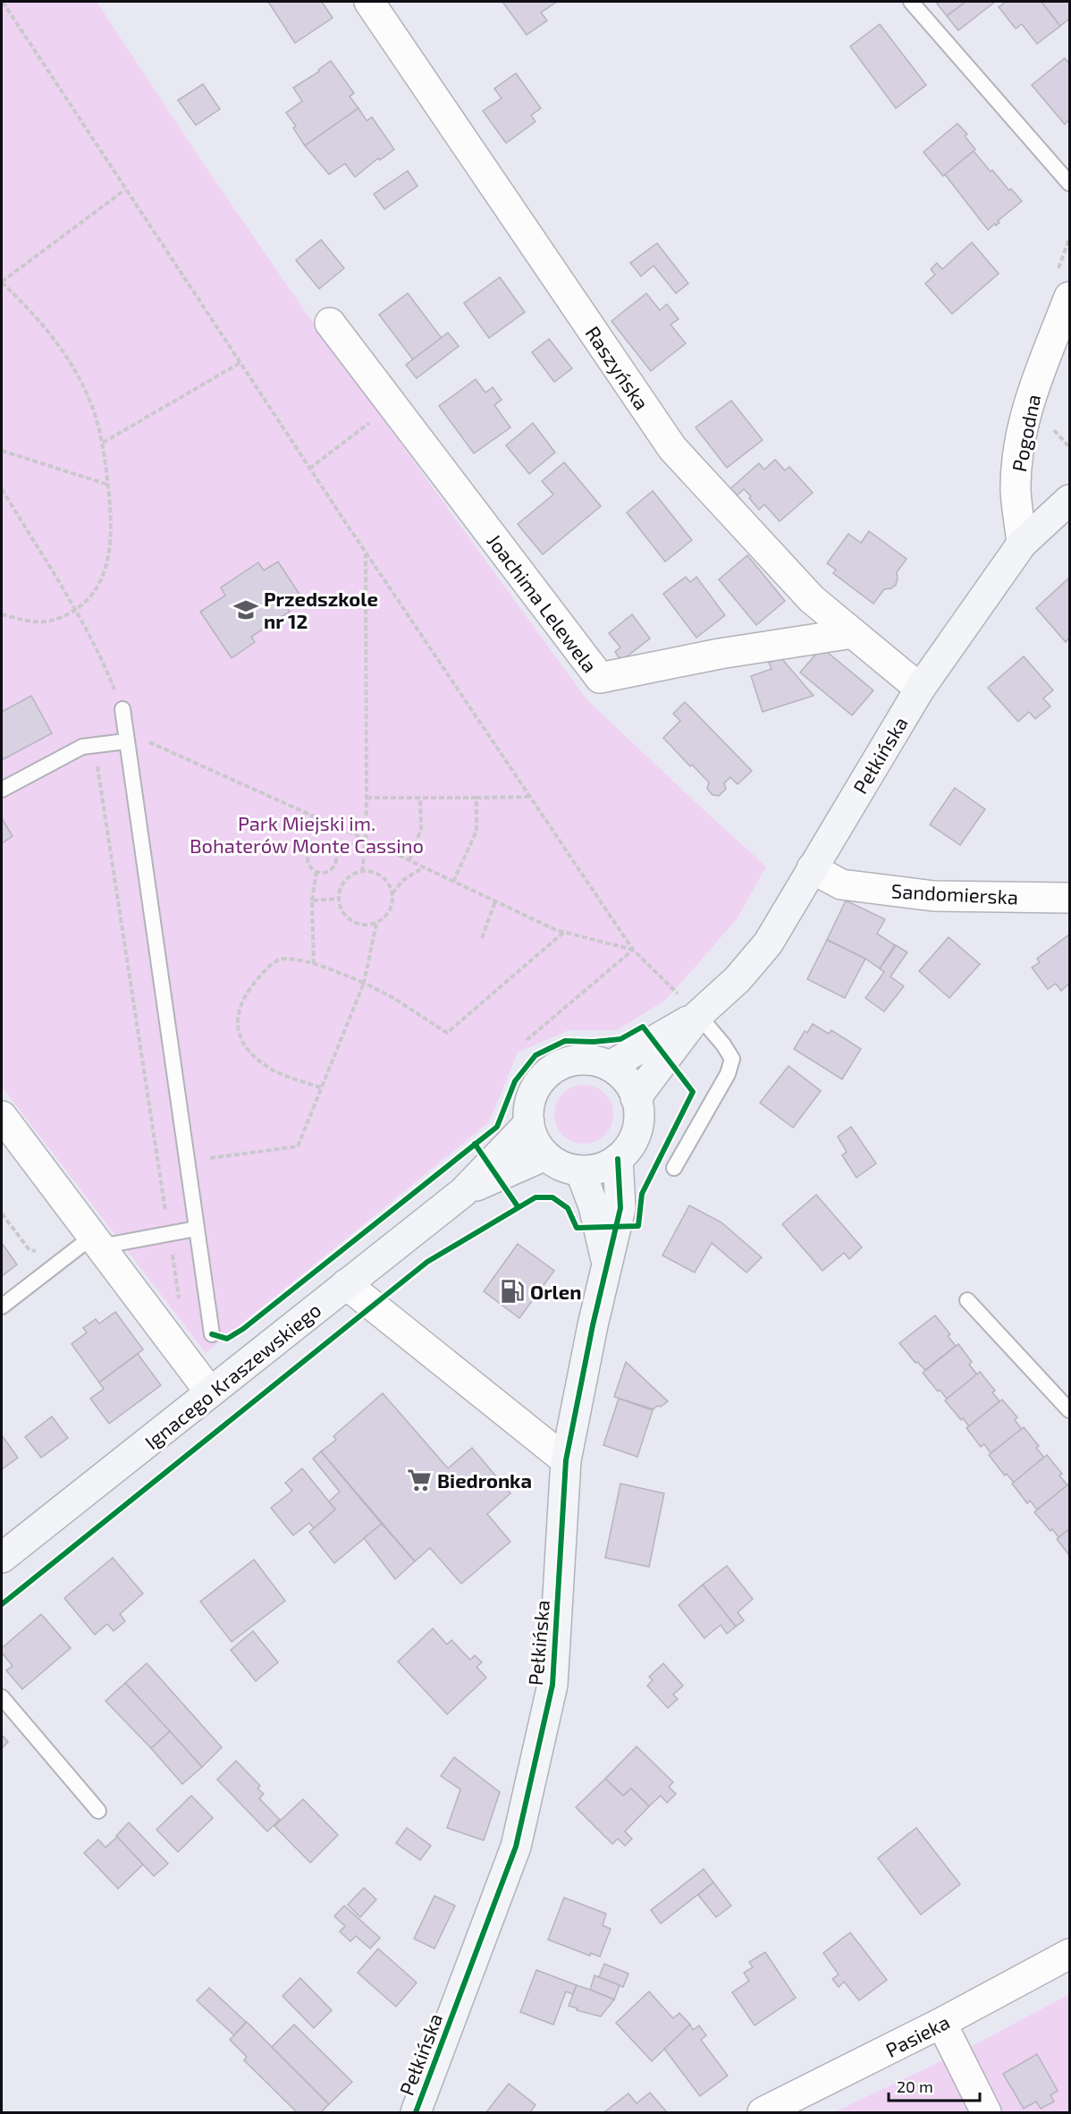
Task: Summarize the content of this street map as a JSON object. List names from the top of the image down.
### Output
{
  "streets": {
    "street": [
      "Raszyńska",
      "Pogodna",
      "Joachima Lelewela",
      "Pełkińska",
      "Sandomierska",
      "Ignacego Kraszewskiego",
      "Pasieka"
    ]
  },
  "crossings": [
    ["Raszyńska", "Joachima Lelewela"],
    ["Raszyńska", "Pełkińska"],
    ["Pogodna", "Pełkińska"],
    ["Pełkińska", "Sandomierska"],
    ["Pełkińska", "Ignacego Kraszewskiego"]
  ],
  "parks": ["Park Miejski im. Bohaterów Monte Cassino"],
  "places": {
    "school or university": ["Przedszkole nr 12"],
    "fuel station": ["Orlen"],
    "supermarket": ["Biedronka"]
  },
  "scale_bar": "20 m"
}
